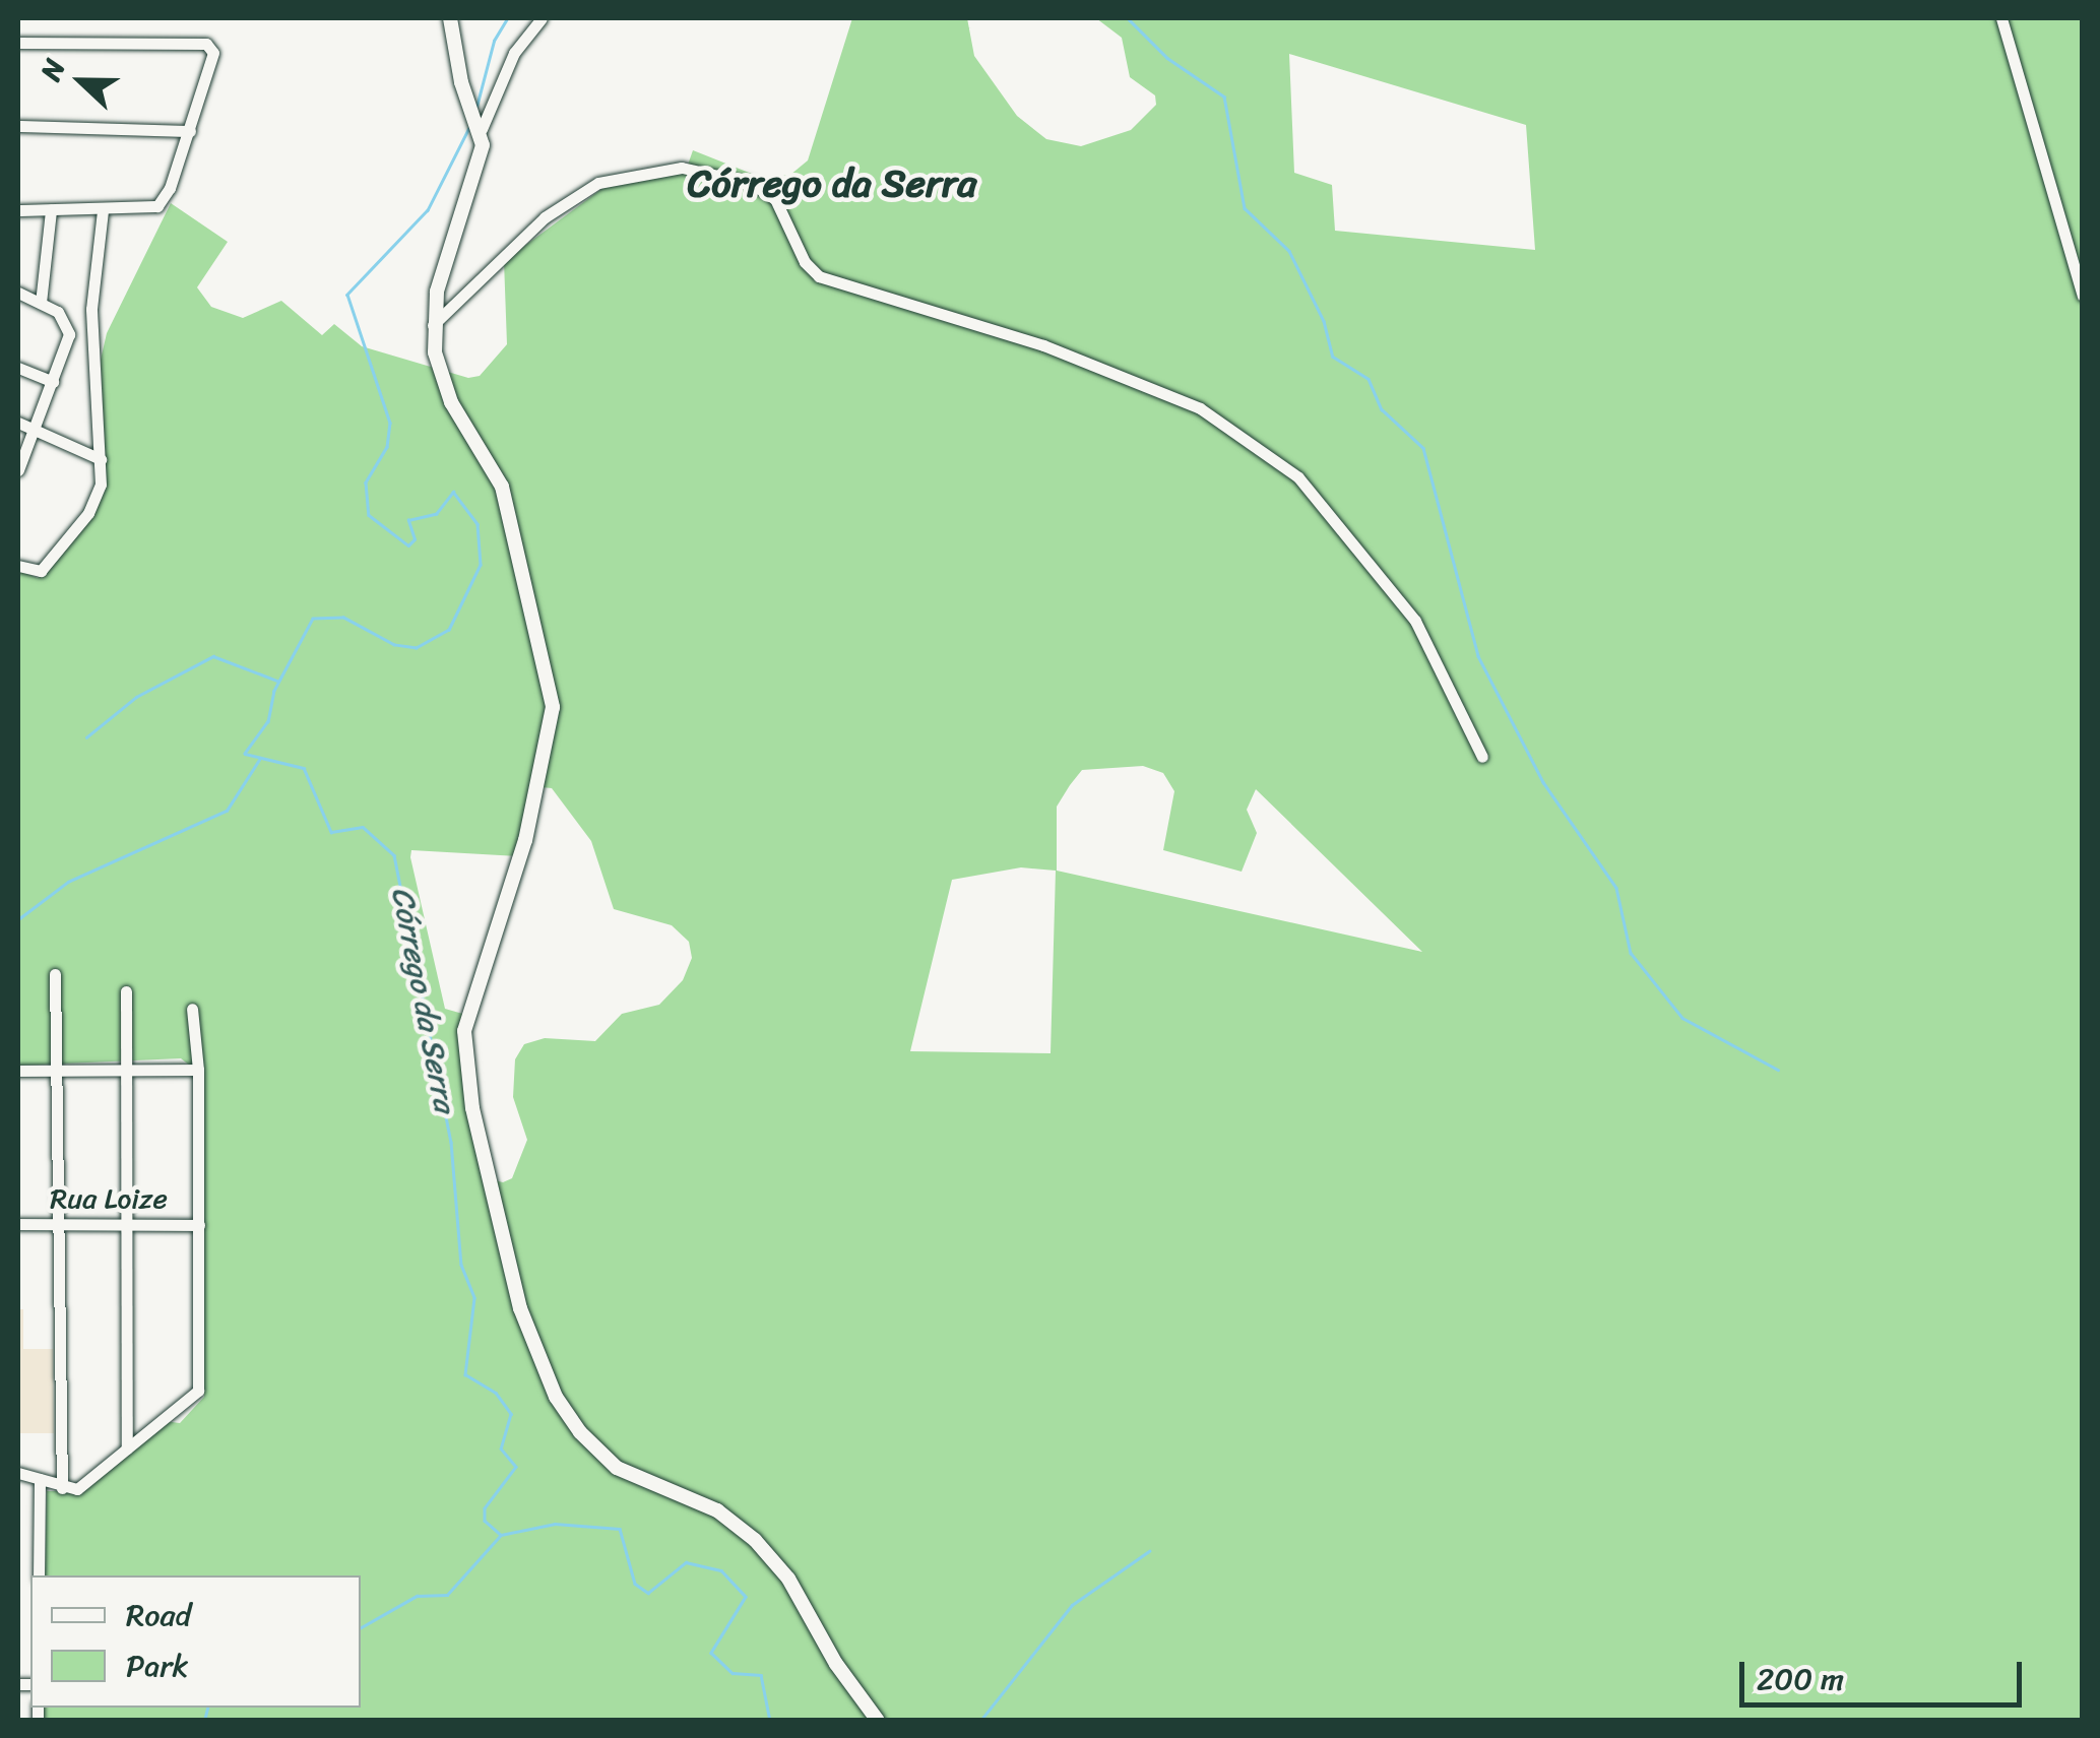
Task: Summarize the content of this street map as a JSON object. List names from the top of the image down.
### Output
{
  "streets": {
    "street": ["Rua Loize"]
  },
  "districts": ["Córrego da Serra"],
  "water": ["Córrego da Serra"],
  "legend": ["Road", "Park"],
  "scale_bar": "200 m",
  "north": "left"
}
